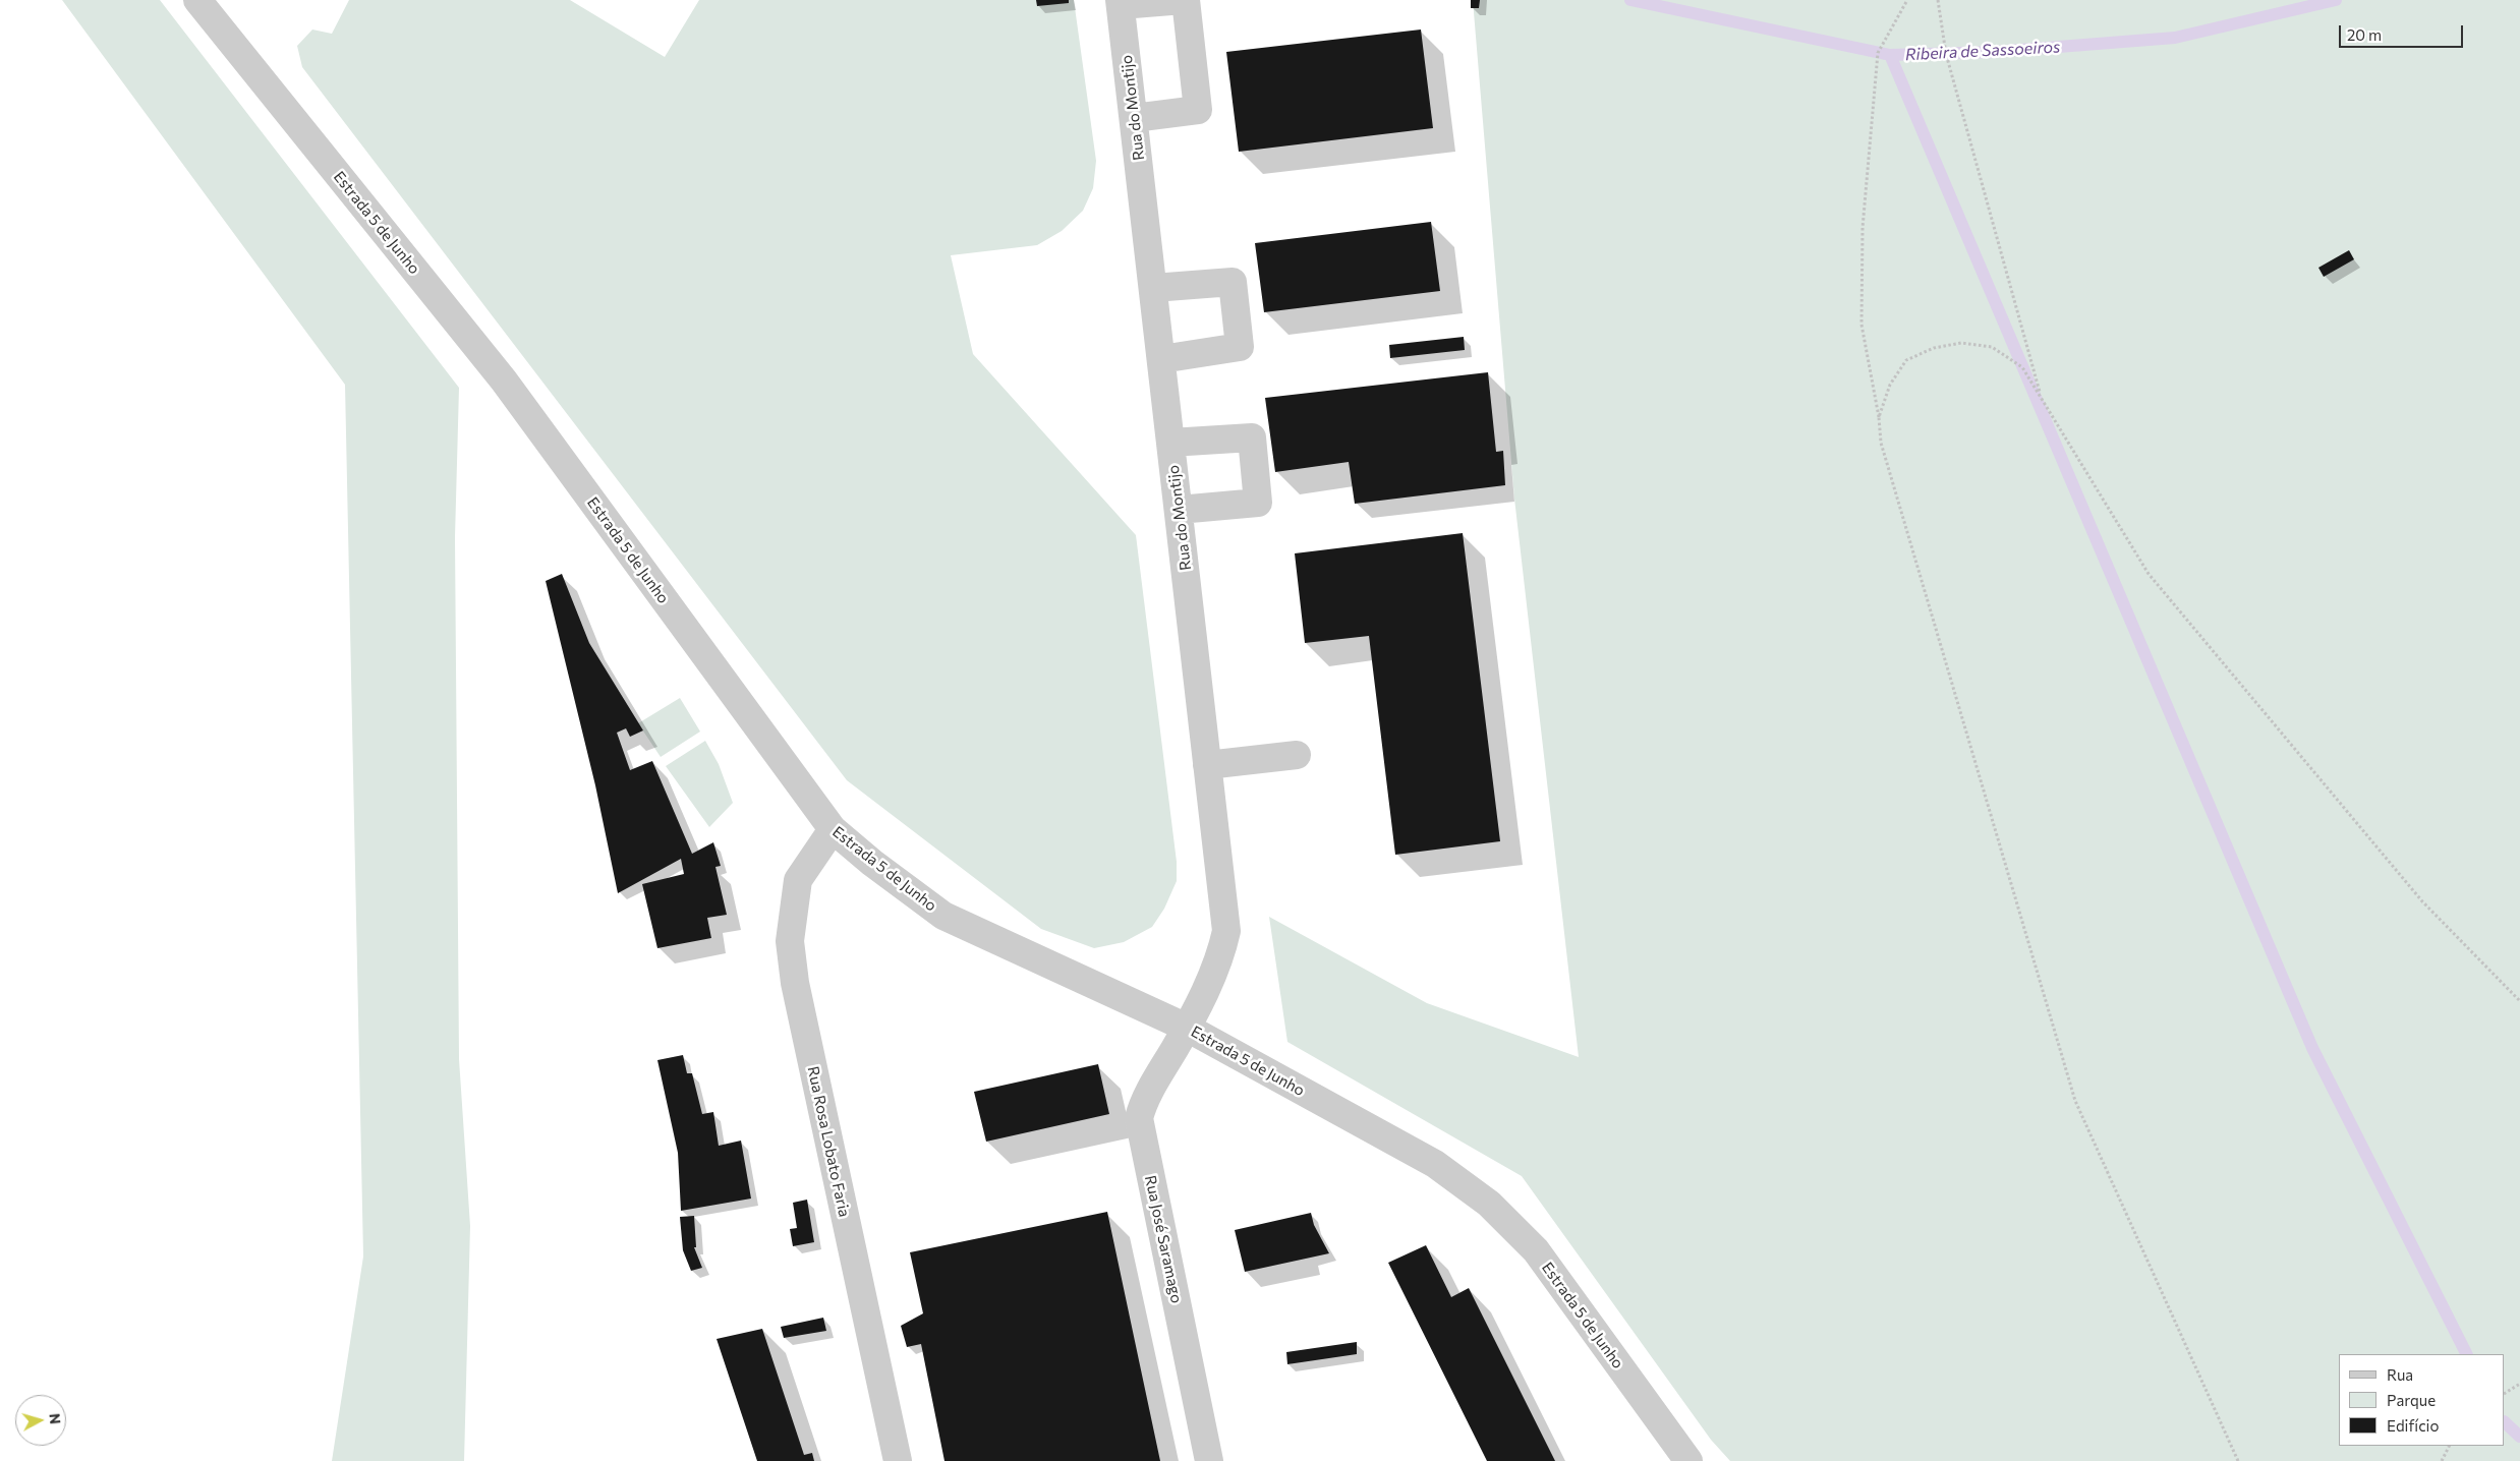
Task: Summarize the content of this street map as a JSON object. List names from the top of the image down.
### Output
{
  "streets": {
    "street": [
      "Rua do Montijo",
      "Estrada 5 de Junho",
      "Rua Rosa Lobato Faria",
      "Rua José Saramago"
    ]
  },
  "crossings": [
    ["Rua do Montijo", "Estrada 5 de Junho"],
    ["Rua do Montijo", "Rua José Saramago"],
    ["Estrada 5 de Junho", "Rua Rosa Lobato Faria"],
    ["Estrada 5 de Junho", "Rua José Saramago"]
  ],
  "water": ["Ribeira de Sassoeiros"],
  "legend": ["Rua", "Parque", "Edifício"],
  "scale_bar": "20 m",
  "north": "right"
}
